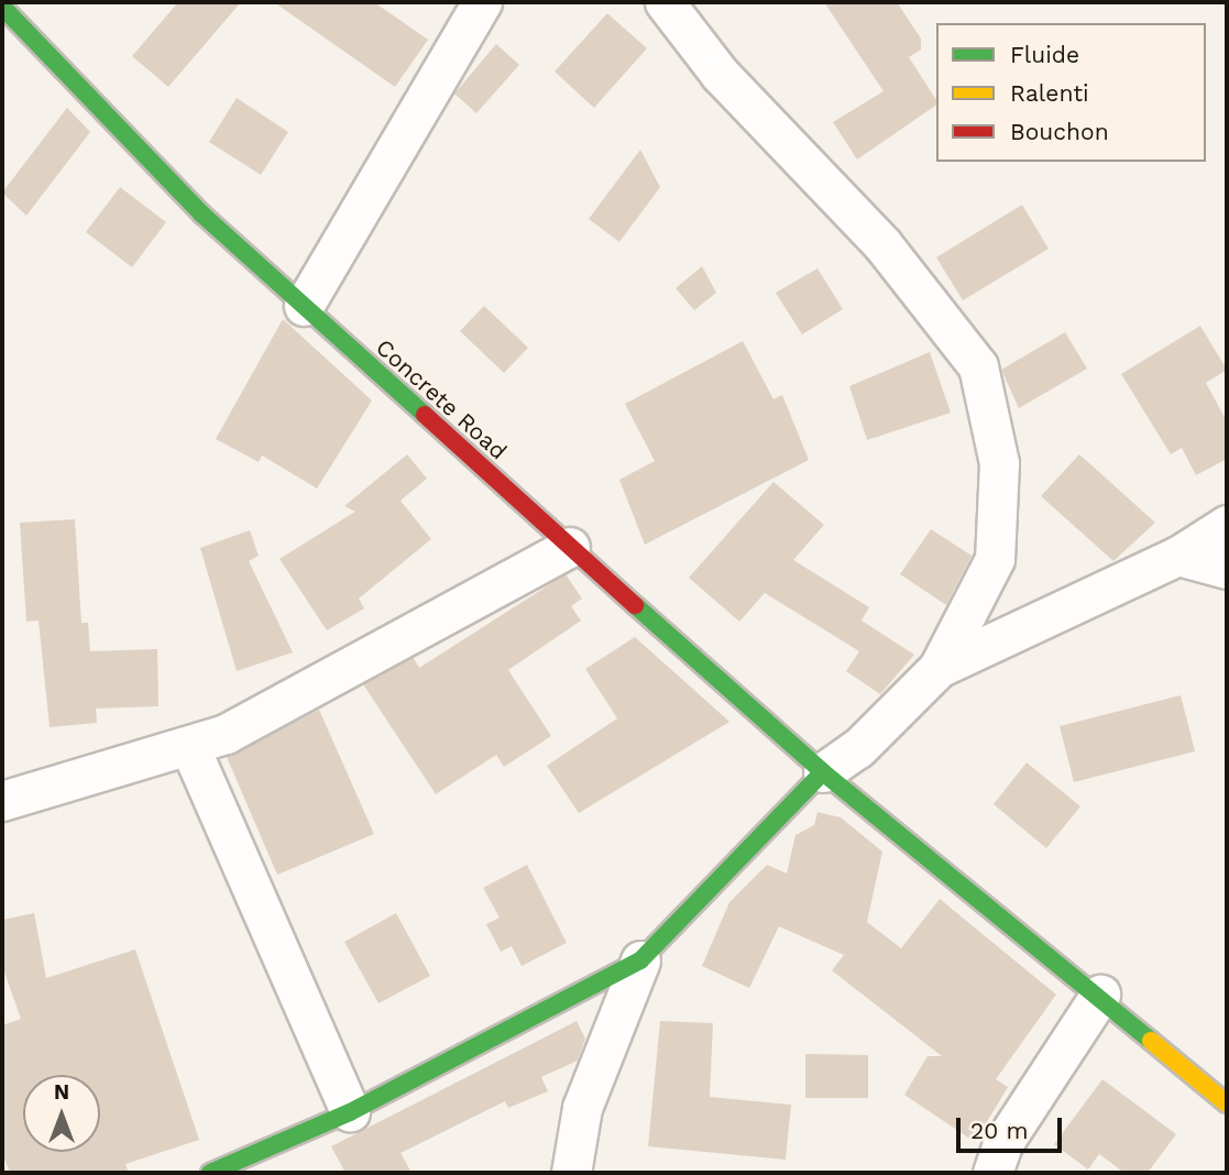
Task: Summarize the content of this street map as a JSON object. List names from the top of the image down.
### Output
{
  "streets": {
    "street": ["Concrete Road"]
  },
  "legend": ["Fluide", "Ralenti", "Bouchon"],
  "scale_bar": "20 m",
  "north": "top"
}
